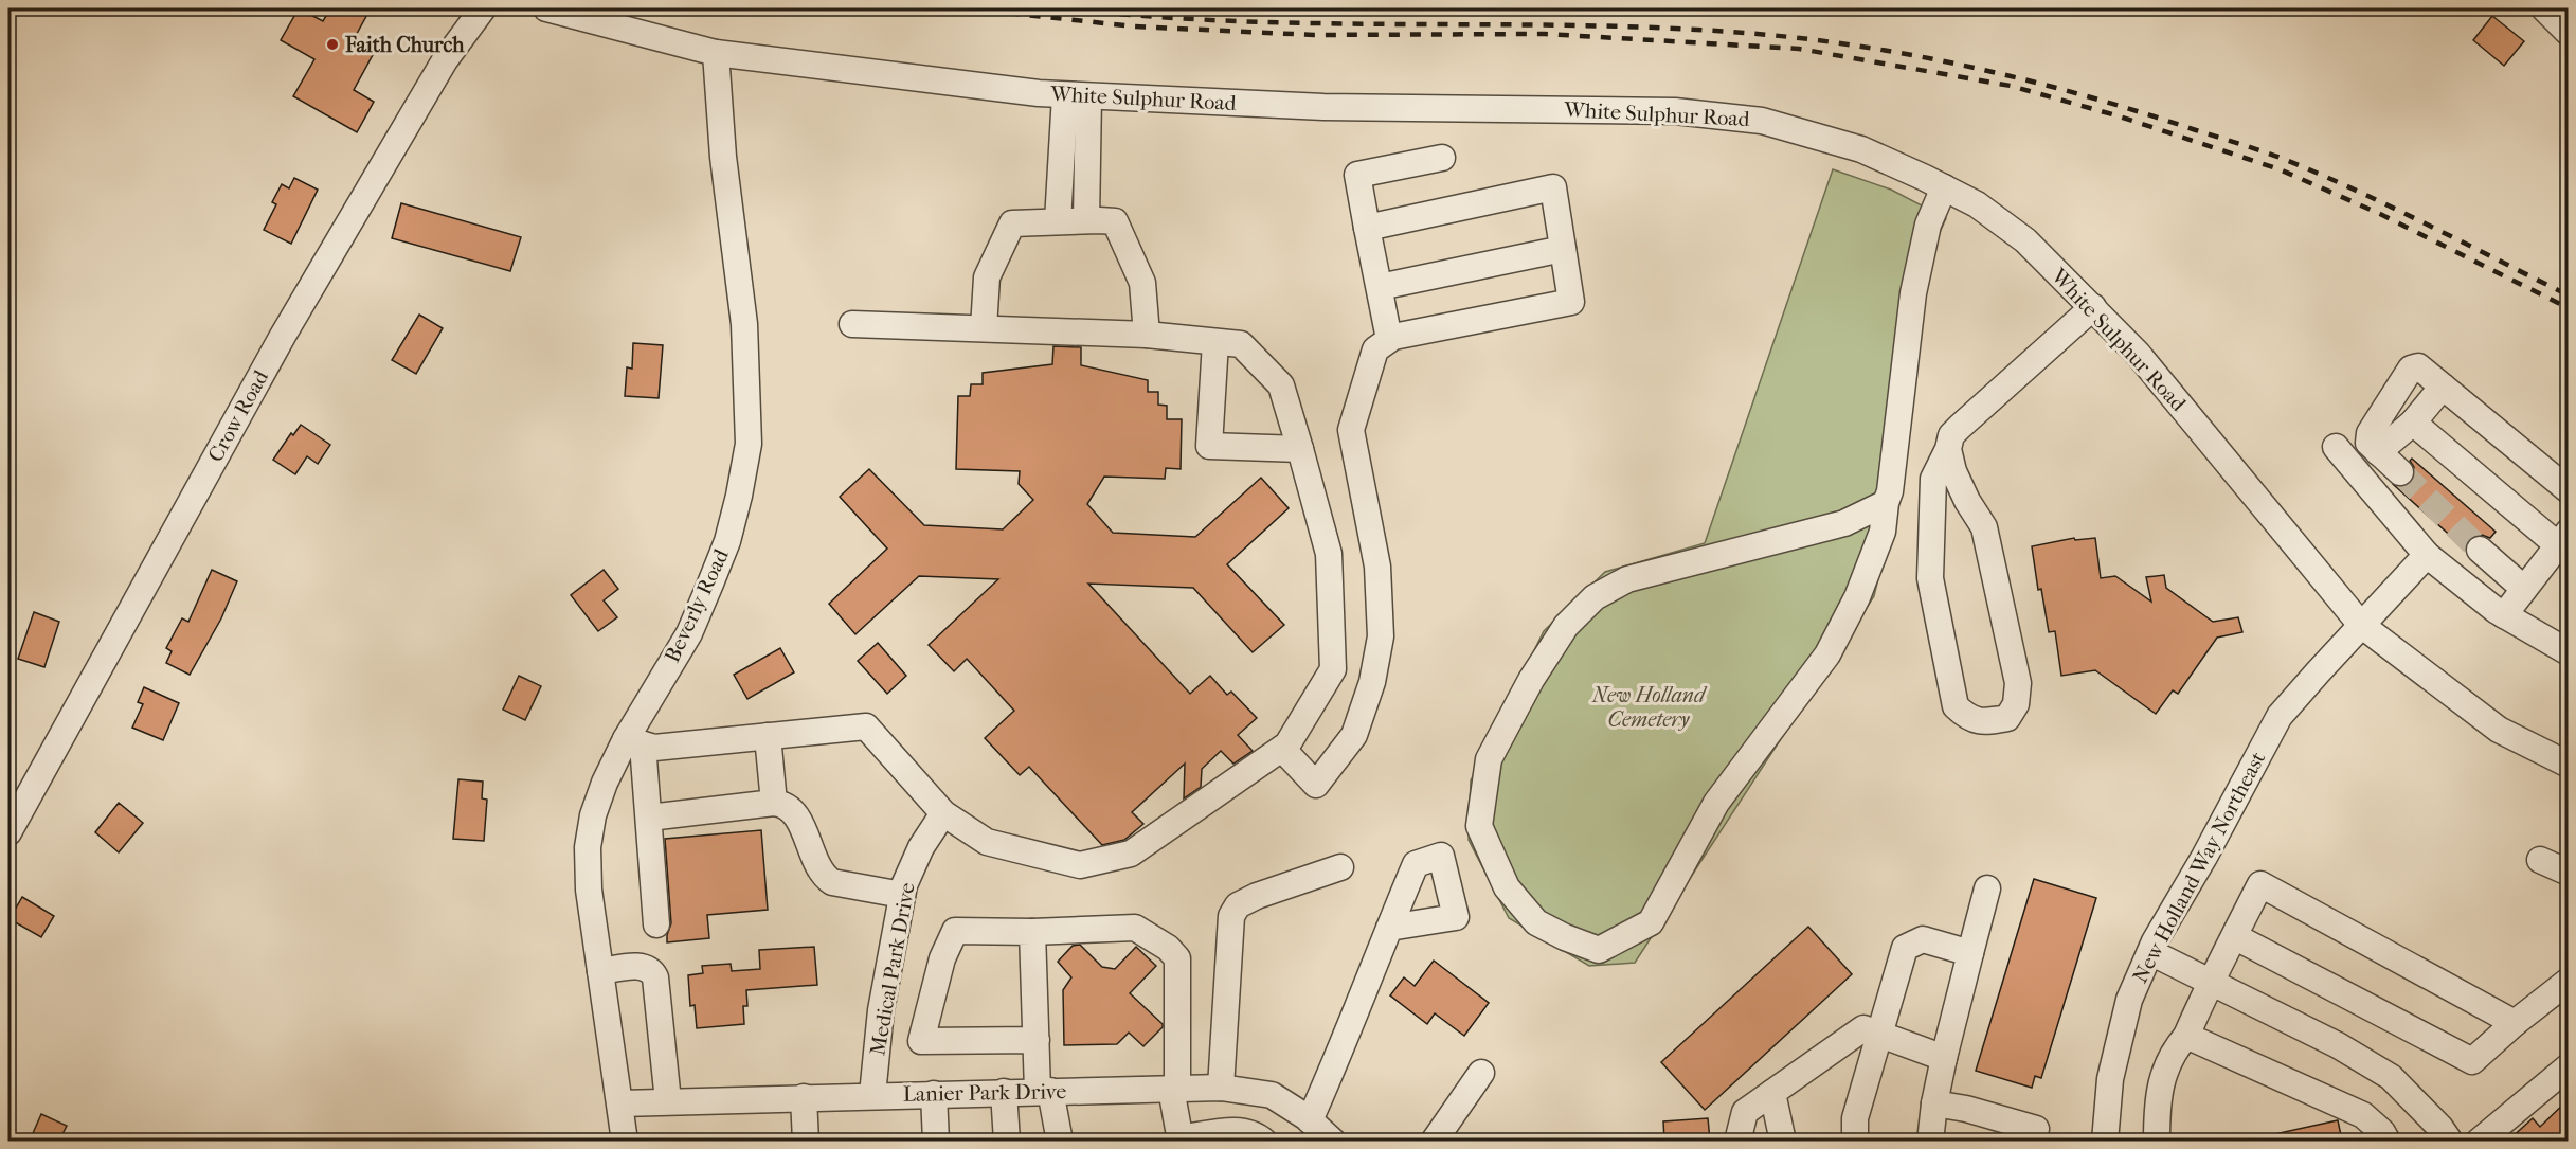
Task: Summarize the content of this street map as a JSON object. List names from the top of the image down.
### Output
{
  "streets": {
    "street": [
      "White Sulphur Road",
      "Crow Road",
      "Beverly Road",
      "New Holland Way Northeast",
      "Medical Park Drive",
      "Lanier Park Drive"
    ]
  },
  "crossings": [
    ["White Sulphur Road", "Beverly Road"],
    ["White Sulphur Road", "New Holland Way Northeast"],
    ["Beverly Road", "Lanier Park Drive"],
    ["Medical Park Drive", "Lanier Park Drive"]
  ],
  "parks": ["New Holland Cemetery"],
  "places": ["Faith Church"]
}
